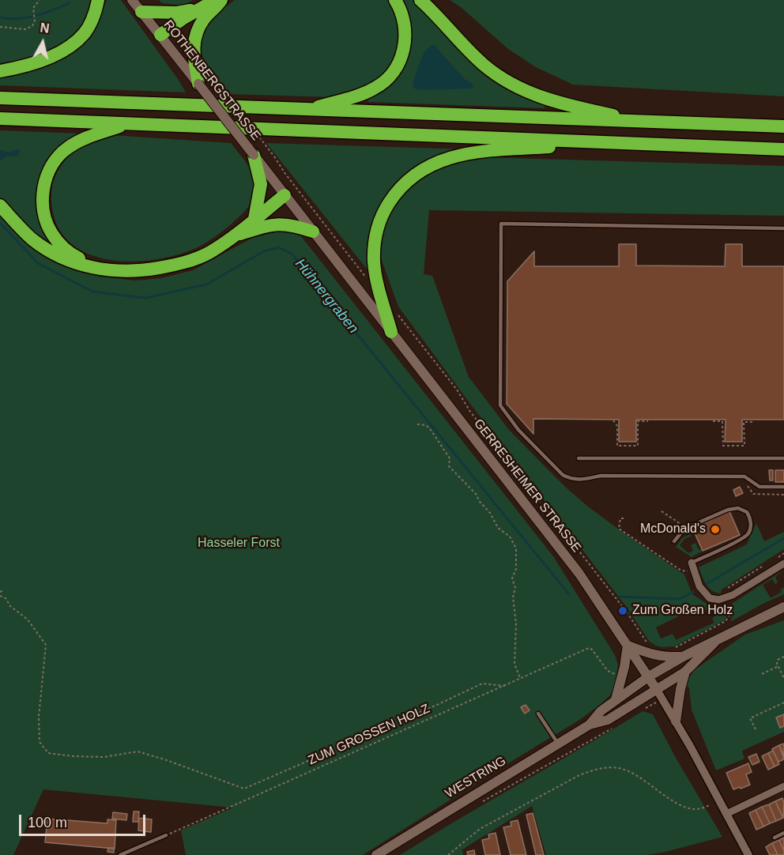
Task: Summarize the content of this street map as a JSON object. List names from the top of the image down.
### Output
{
  "streets": {
    "main road": ["ROTHENBERGSTRASSE", "GERRESHEIMER STRASSE", "WESTRING"],
    "path": ["ZUM GROSSEN HOLZ"]
  },
  "crossings": [
    ["ROTHENBERGSTRASSE", "GERRESHEIMER STRASSE"],
    ["GERRESHEIMER STRASSE", "WESTRING"]
  ],
  "water": ["Hühnergraben"],
  "parks": ["Hasseler Forst"],
  "places": ["McDonald's", "Zum Großen Holz"],
  "scale_bar": "100 m",
  "north": "top"
}
